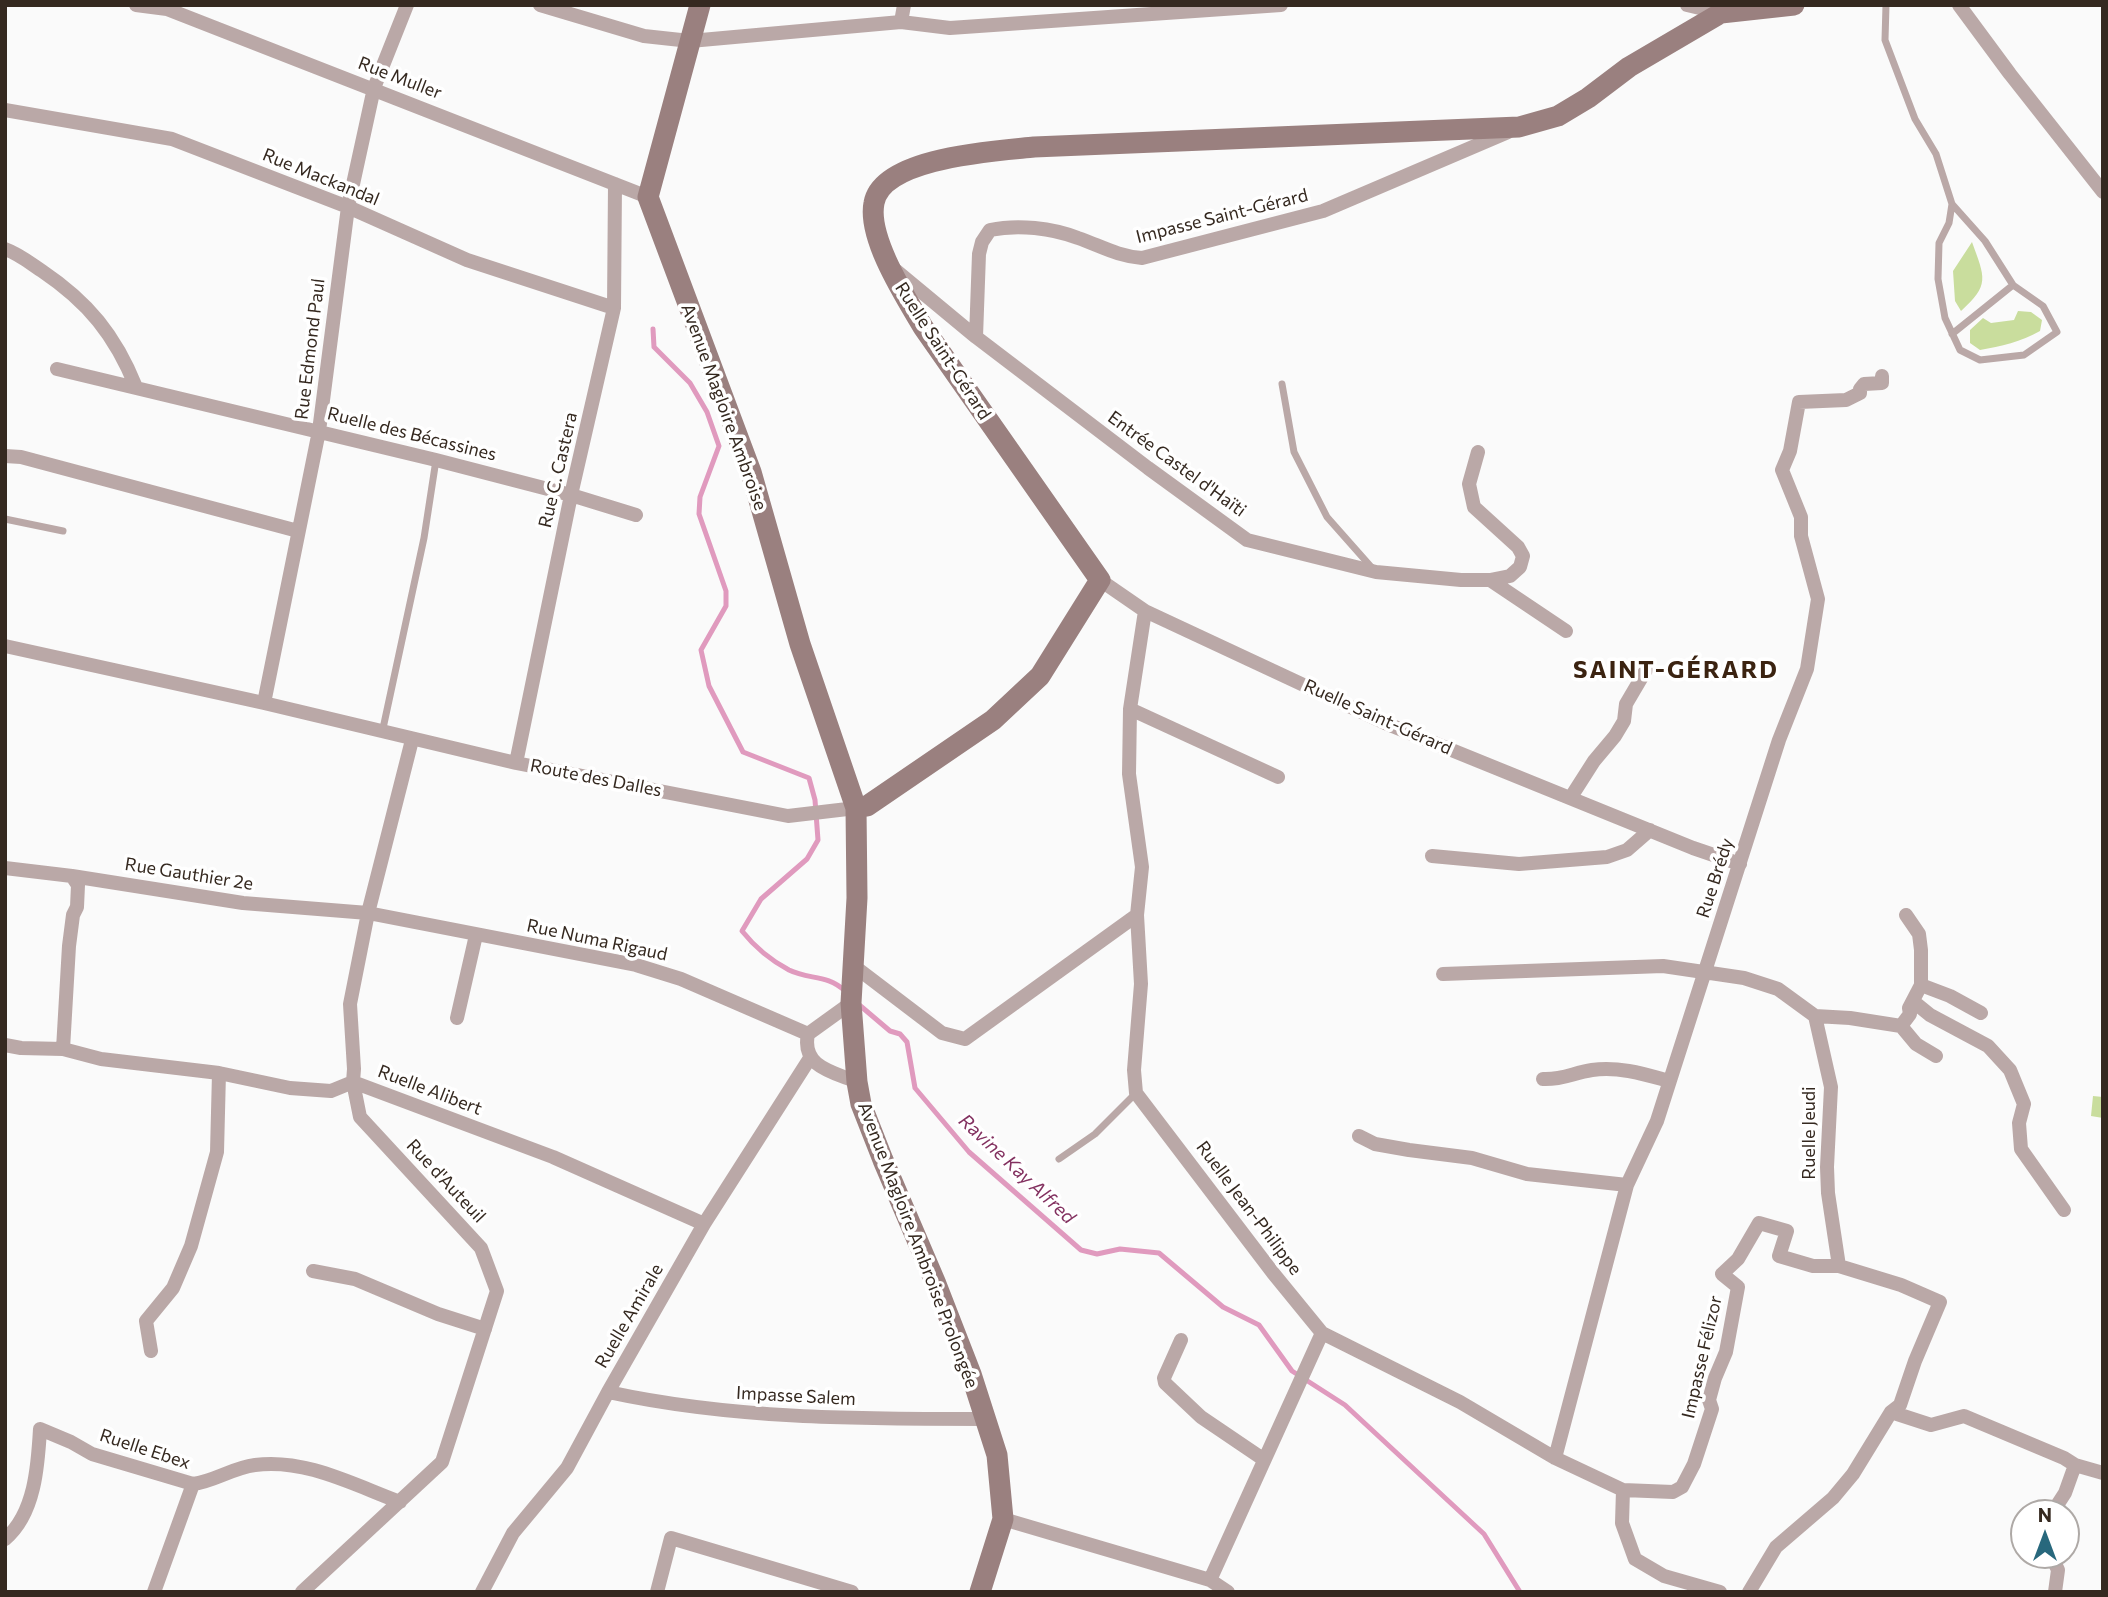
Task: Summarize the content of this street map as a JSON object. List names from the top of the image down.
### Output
{
  "streets": {
    "street": [
      "Rue Muller",
      "Rue Mackandal",
      "Impasse Saint-Gérard",
      "Rue Edmond Paul",
      "Ruelle Saint-Gérard",
      "Avenue Magloire Ambroise",
      "Ruelle des Bécassines",
      "Entrée Castel d'Haïti",
      "Rue C. Castera",
      "Route des Dalles",
      "Rue Gauthier 2e",
      "Rue Brédy",
      "Rue Numa Rigaud",
      "Ruelle Alibert",
      "Ruelle Jeudi",
      "Rue d'Auteuil",
      "Ruelle Jean-Philippe",
      "Avenue Magloire Ambroise Prolongée",
      "Ruelle Amirale",
      "Impasse Félizor",
      "Impasse Salem",
      "Ruelle Ebex"
    ]
  },
  "crossings": [
    ["Rue Muller", "Rue Edmond Paul"],
    ["Rue Muller", "Avenue Magloire Ambroise"],
    ["Rue Muller", "Rue C. Castera"],
    ["Rue Mackandal", "Rue Edmond Paul"],
    ["Rue Mackandal", "Rue C. Castera"],
    ["Impasse Saint-Gérard", "Ruelle Saint-Gérard"],
    ["Impasse Saint-Gérard", "Entrée Castel d'Haïti"],
    ["Rue Edmond Paul", "Ruelle des Bécassines"],
    ["Rue Edmond Paul", "Route des Dalles"],
    ["Ruelle Saint-Gérard", "Entrée Castel d'Haïti"],
    ["Ruelle Saint-Gérard", "Route des Dalles"],
    ["Ruelle Saint-Gérard", "Rue Brédy"],
    ["Avenue Magloire Ambroise", "Route des Dalles"],
    ["Avenue Magloire Ambroise", "Avenue Magloire Ambroise Prolongée"],
    ["Ruelle des Bécassines", "Rue C. Castera"],
    ["Rue C. Castera", "Route des Dalles"],
    ["Route des Dalles", "Rue d'Auteuil"],
    ["Route des Dalles", "Avenue Magloire Ambroise Prolongée"],
    ["Rue Gauthier 2e", "Rue Numa Rigaud"],
    ["Rue Gauthier 2e", "Rue d'Auteuil"],
    ["Rue Brédy", "Ruelle Jean-Philippe"],
    ["Rue Numa Rigaud", "Rue d'Auteuil"],
    ["Ruelle Alibert", "Rue d'Auteuil"],
    ["Ruelle Alibert", "Ruelle Amirale"],
    ["Ruelle Jeudi", "Impasse Félizor"],
    ["Rue d'Auteuil", "Ruelle Ebex"],
    ["Ruelle Jean-Philippe", "Impasse Félizor"],
    ["Avenue Magloire Ambroise Prolongée", "Impasse Salem"],
    ["Ruelle Amirale", "Impasse Salem"]
  ],
  "districts": ["SAINT-GÉRARD"],
  "water": ["Ravine Kay Alfred"],
  "north": "top"
}
